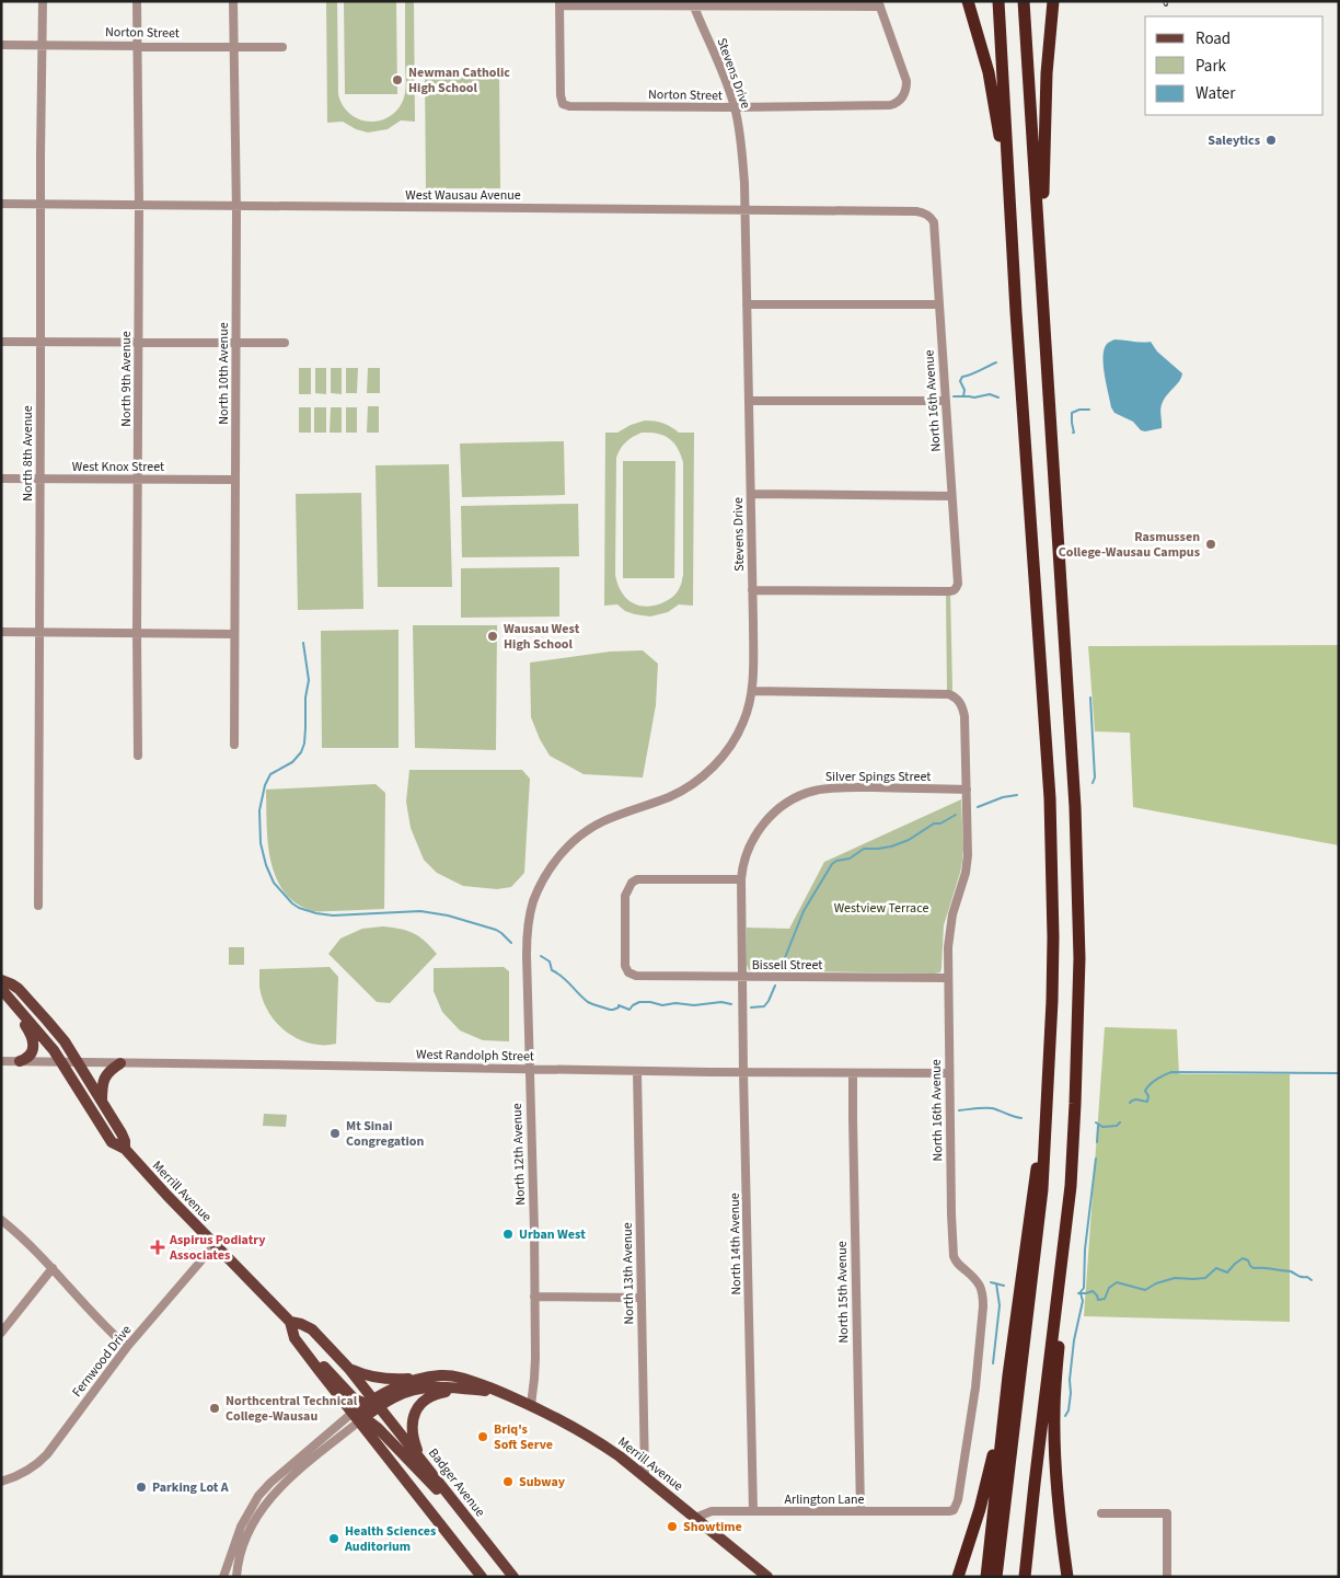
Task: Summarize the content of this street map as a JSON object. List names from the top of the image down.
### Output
{
  "streets": {
    "main road": ["Merrill Avenue", "Badger Avenue"],
    "street": [
      "Norton Street",
      "Stevens Drive",
      "West Wausau Avenue",
      "North 10th Avenue",
      "North 9th Avenue",
      "North 16th Avenue",
      "North 8th Avenue",
      "West Knox Street",
      "Silver Spings Street",
      "Bissell Street",
      "West Randolph Street",
      "North 12th Avenue",
      "North 14th Avenue",
      "North 13th Avenue",
      "North 15th Avenue",
      "Fernwood Drive",
      "Arlington Lane"
    ]
  },
  "crossings": [
    ["Norton Street", "Stevens Drive"],
    ["Norton Street", "North 10th Avenue"],
    ["Norton Street", "North 9th Avenue"],
    ["Norton Street", "North 8th Avenue"],
    ["Stevens Drive", "West Wausau Avenue"],
    ["Stevens Drive", "North 16th Avenue"],
    ["Stevens Drive", "North 12th Avenue"],
    ["West Wausau Avenue", "North 10th Avenue"],
    ["West Wausau Avenue", "North 9th Avenue"],
    ["West Wausau Avenue", "North 16th Avenue"],
    ["West Wausau Avenue", "North 8th Avenue"],
    ["North 10th Avenue", "West Knox Street"],
    ["North 9th Avenue", "West Knox Street"],
    ["North 16th Avenue", "Silver Spings Street"],
    ["North 16th Avenue", "Bissell Street"],
    ["North 16th Avenue", "West Randolph Street"],
    ["North 16th Avenue", "Arlington Lane"],
    ["North 8th Avenue", "West Knox Street"],
    ["Silver Spings Street", "Bissell Street"],
    ["Silver Spings Street", "North 14th Avenue"],
    ["Bissell Street", "North 14th Avenue"],
    ["West Randolph Street", "North 12th Avenue"],
    ["West Randolph Street", "Merrill Avenue"],
    ["West Randolph Street", "North 14th Avenue"],
    ["West Randolph Street", "North 13th Avenue"],
    ["West Randolph Street", "North 15th Avenue"],
    ["North 12th Avenue", "Merrill Avenue"],
    ["Merrill Avenue", "North 13th Avenue"],
    ["Merrill Avenue", "Fernwood Drive"],
    ["Merrill Avenue", "Badger Avenue"],
    ["Merrill Avenue", "Arlington Lane"],
    ["North 14th Avenue", "Arlington Lane"],
    ["North 15th Avenue", "Arlington Lane"]
  ],
  "parks": ["Westview Terrace"],
  "places": {
    "other": [
      "Newman Catholic High School",
      "Saleytics",
      "Rasmussen College-Wausau Campus",
      "Wausau West High School",
      "Mt Sinai Congregation",
      "Urban West",
      "Northcentral Technical College-Wausau",
      "Briq's Soft Serve",
      "Subway",
      "Parking Lot A",
      "Showtime",
      "Health Sciences Auditorium"
    ],
    "health": ["Aspirus Podiatry Associates"]
  },
  "legend": ["Road", "Park", "Water"]
}
